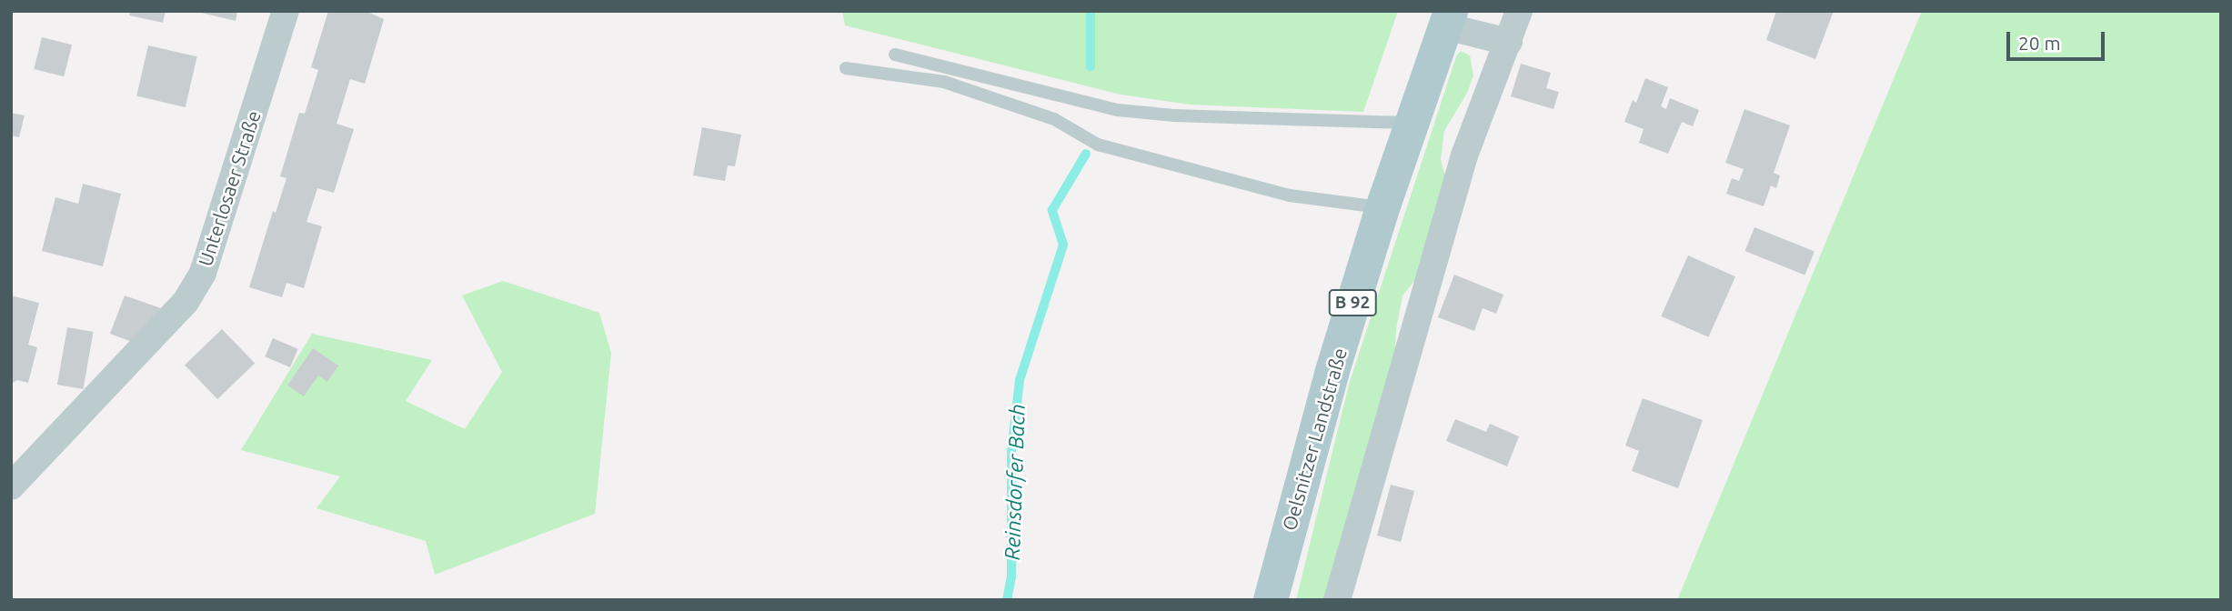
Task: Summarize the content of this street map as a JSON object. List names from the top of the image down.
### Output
{
  "streets": {
    "main road": ["B 92", "Oelsnitzer Landstraße"],
    "street": ["Unterlosaer Straße"]
  },
  "water": ["Reinsdorfer Bach"],
  "scale_bar": "20 m"
}
